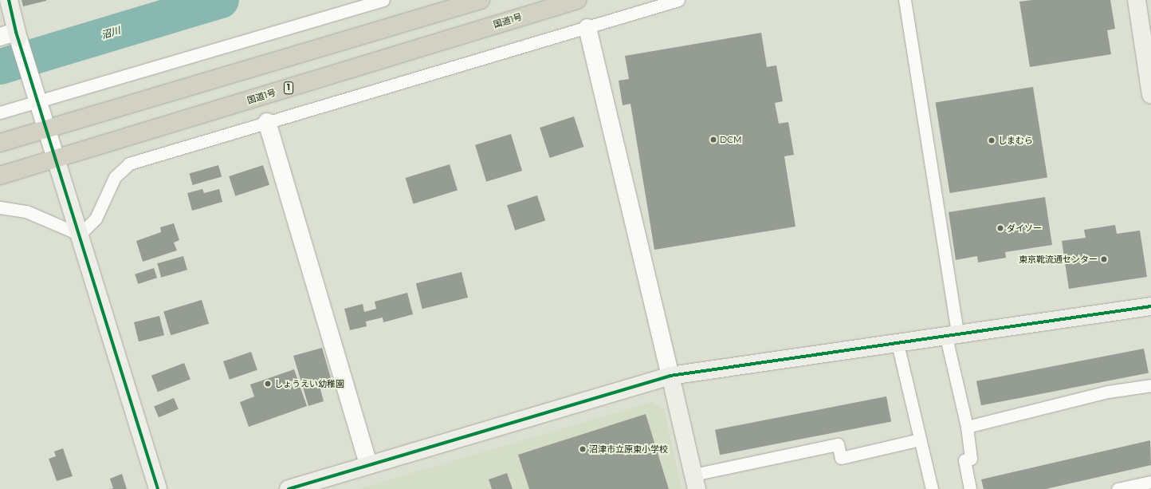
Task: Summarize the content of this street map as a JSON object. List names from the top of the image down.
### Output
{
  "streets": {
    "highway": ["国道1号", "1"]
  },
  "water": ["沼川"],
  "places": [
    "DCM",
    "しまむら",
    "ダイソー",
    "東京靴流通センター",
    "しょうえい幼稚園",
    "沼津市立原東小学校"
  ]
}
